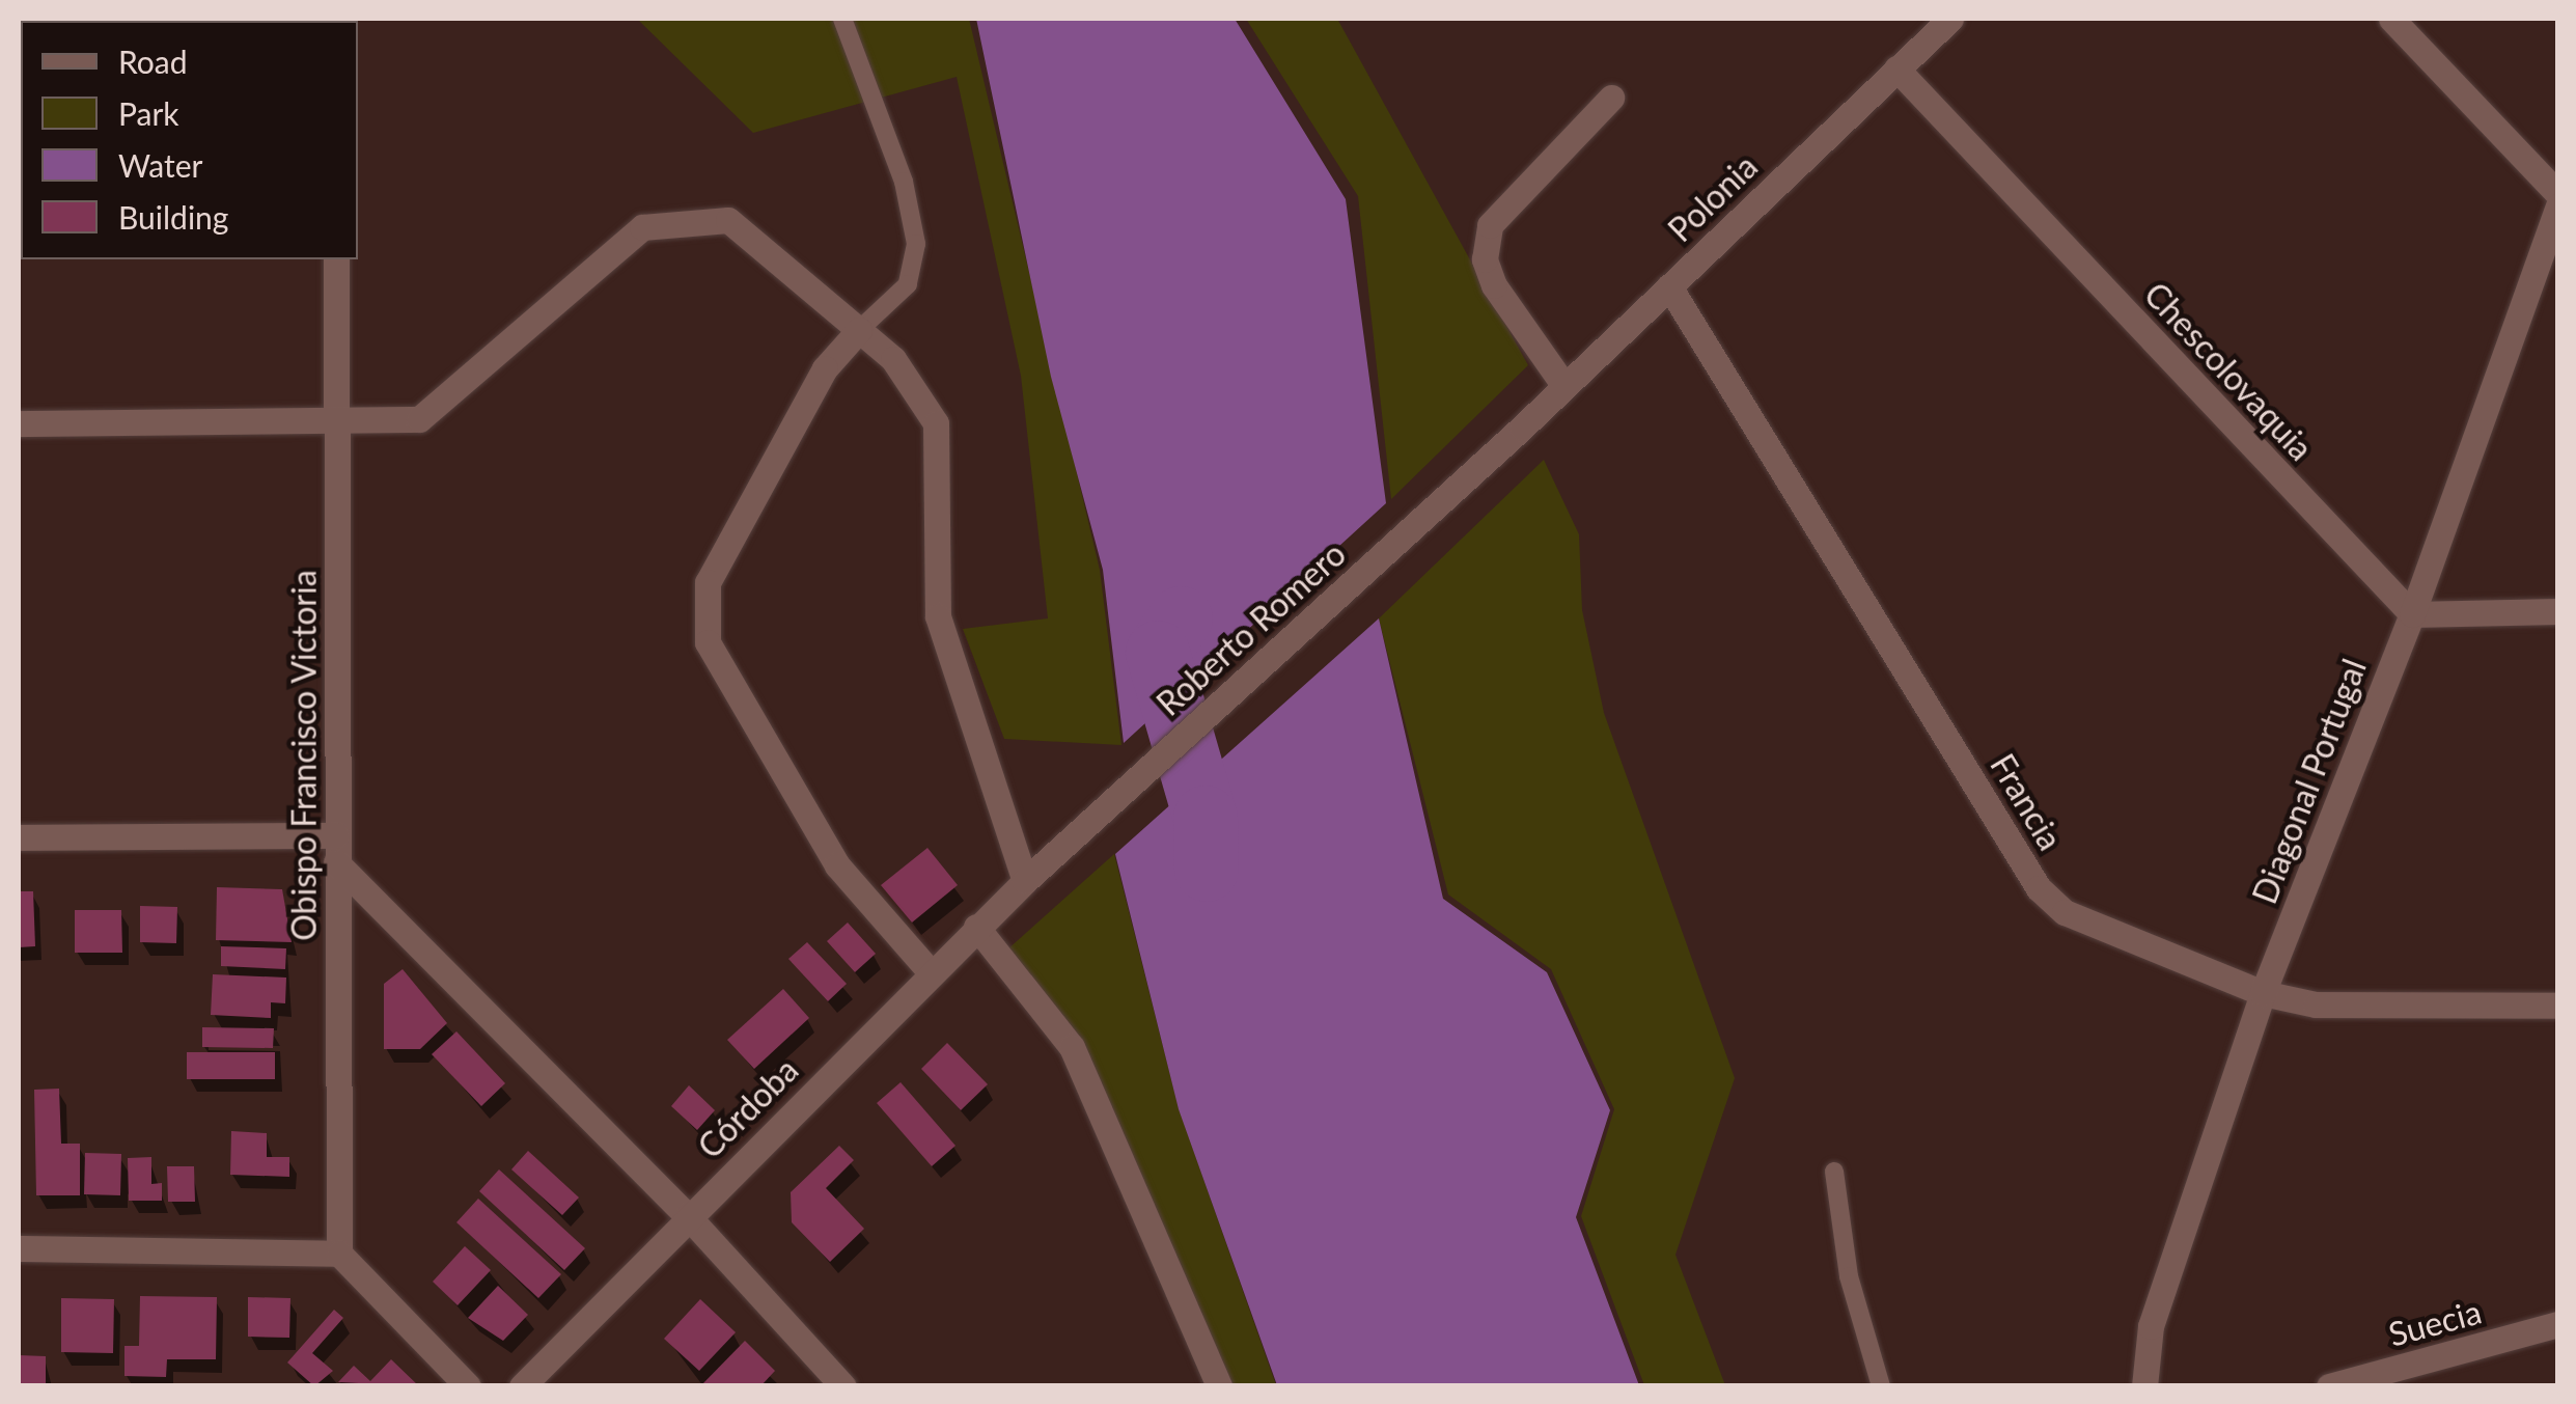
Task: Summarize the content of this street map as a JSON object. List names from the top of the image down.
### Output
{
  "streets": {
    "street": [
      "Polonia",
      "Chescolovaquia",
      "Roberto Romero",
      "Obispo Francisco Victoria",
      "Diagonal Portugal",
      "Francia",
      "Córdoba",
      "Suecia"
    ]
  },
  "crossings": [
    ["Polonia", "Chescolovaquia"],
    ["Polonia", "Roberto Romero"],
    ["Polonia", "Francia"],
    ["Chescolovaquia", "Diagonal Portugal"],
    ["Roberto Romero", "Córdoba"],
    ["Diagonal Portugal", "Francia"]
  ],
  "legend": [
    "Road",
    "Park",
    "Water",
    "Building"
  ]
}
